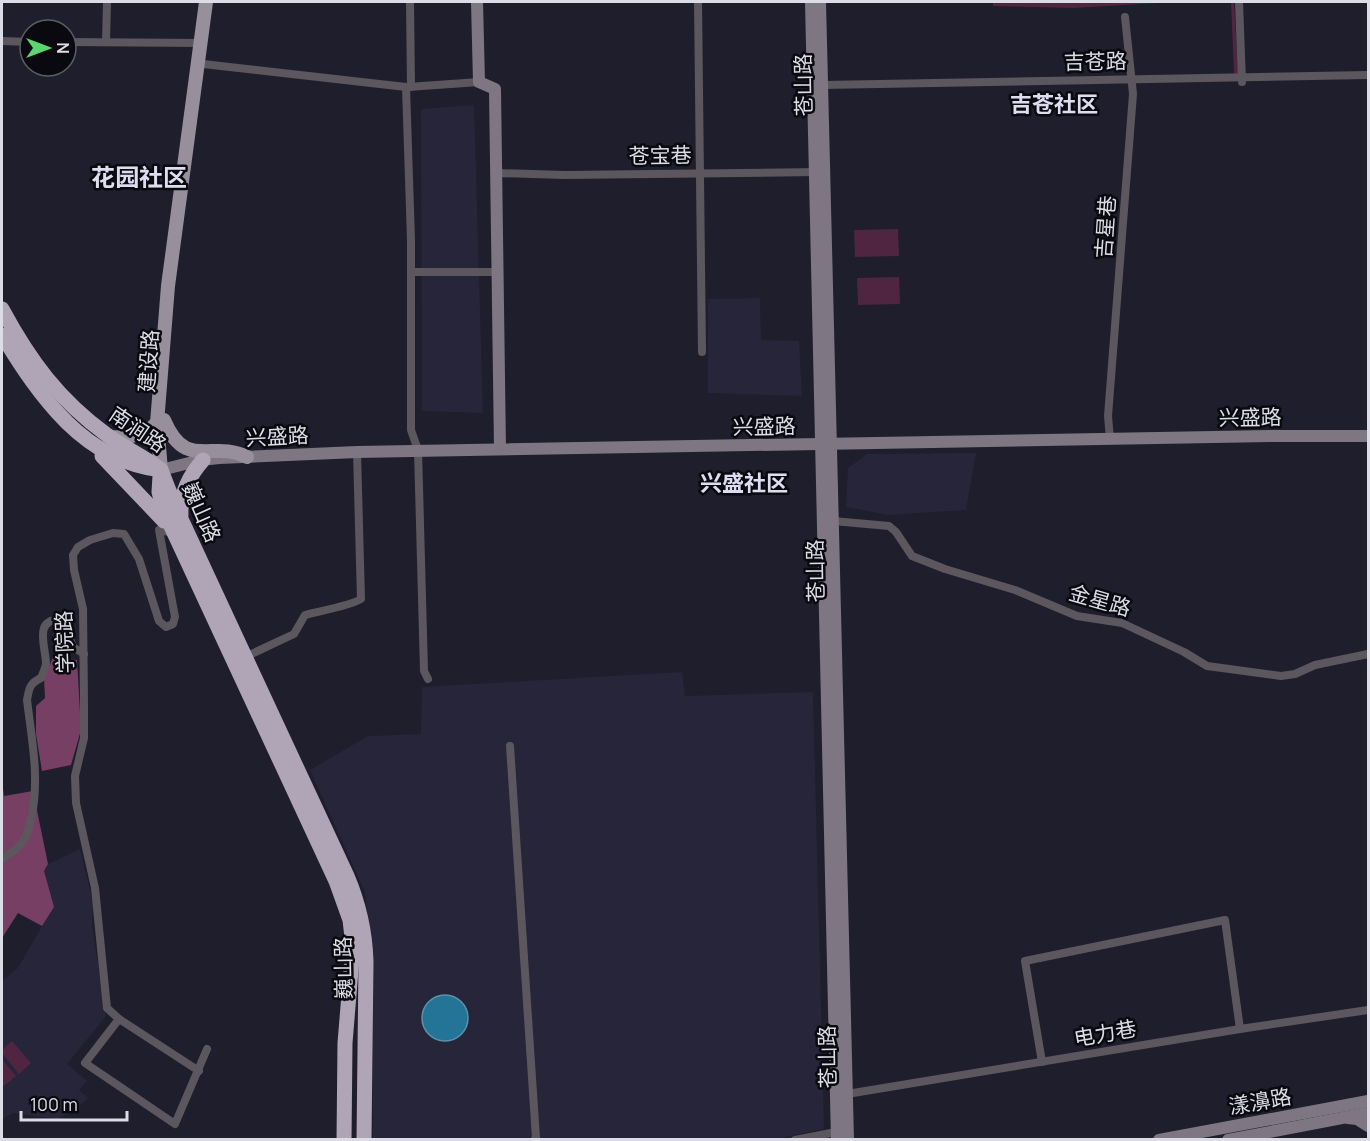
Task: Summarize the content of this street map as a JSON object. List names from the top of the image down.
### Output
{
  "streets": {
    "highway": ["南涧路", "巍山路"],
    "main road": [
      "苍山路",
      "建设路",
      "兴盛路",
      "漾濞路"
    ],
    "street": [
      "吉苍路",
      "苍宝巷",
      "吉星巷",
      "金星路",
      "学院路",
      "电力巷"
    ]
  },
  "crossings": [
    ["吉苍路", "苍山路"],
    ["吉苍路", "吉星巷"],
    ["苍山路", "苍宝巷"],
    ["苍山路", "兴盛路"],
    ["苍山路", "金星路"],
    ["苍山路", "电力巷"],
    ["吉星巷", "兴盛路"],
    ["建设路", "兴盛路"],
    ["建设路", "南涧路"],
    ["建设路", "巍山路"],
    ["兴盛路", "南涧路"],
    ["兴盛路", "巍山路"],
    ["南涧路", "巍山路"],
    ["巍山路", "学院路"]
  ],
  "districts": ["吉苍社区", "花园社区", "兴盛社区"],
  "scale_bar": "100 m",
  "north": "right"
}
